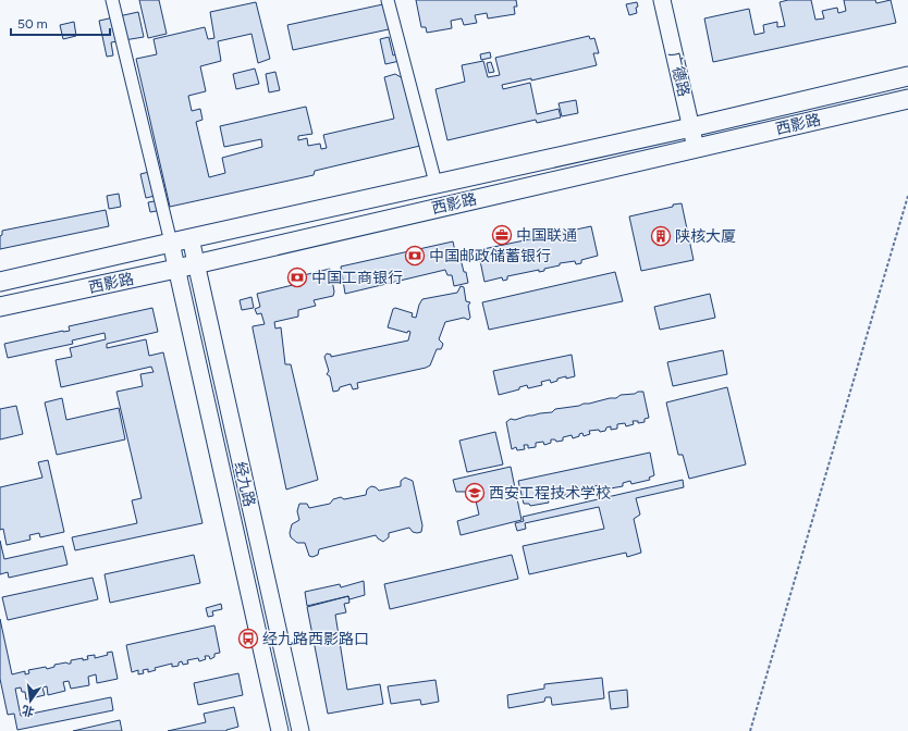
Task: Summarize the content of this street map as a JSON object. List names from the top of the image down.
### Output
{
  "streets": {
    "main road": ["西影路"],
    "street": ["广德路", "经九路"]
  },
  "crossings": [
    ["广德路", "西影路"],
    ["西影路", "经九路"]
  ],
  "places": {
    "office": ["中国联通"],
    "building": ["陕核大厦"],
    "bank": ["中国邮政储蓄银行", "中国工商银行"],
    "school or university": ["西安工程技术学校"],
    "bus stop": ["经九路西影路口"]
  },
  "scale_bar": "50 m",
  "north": "bottom"
}
